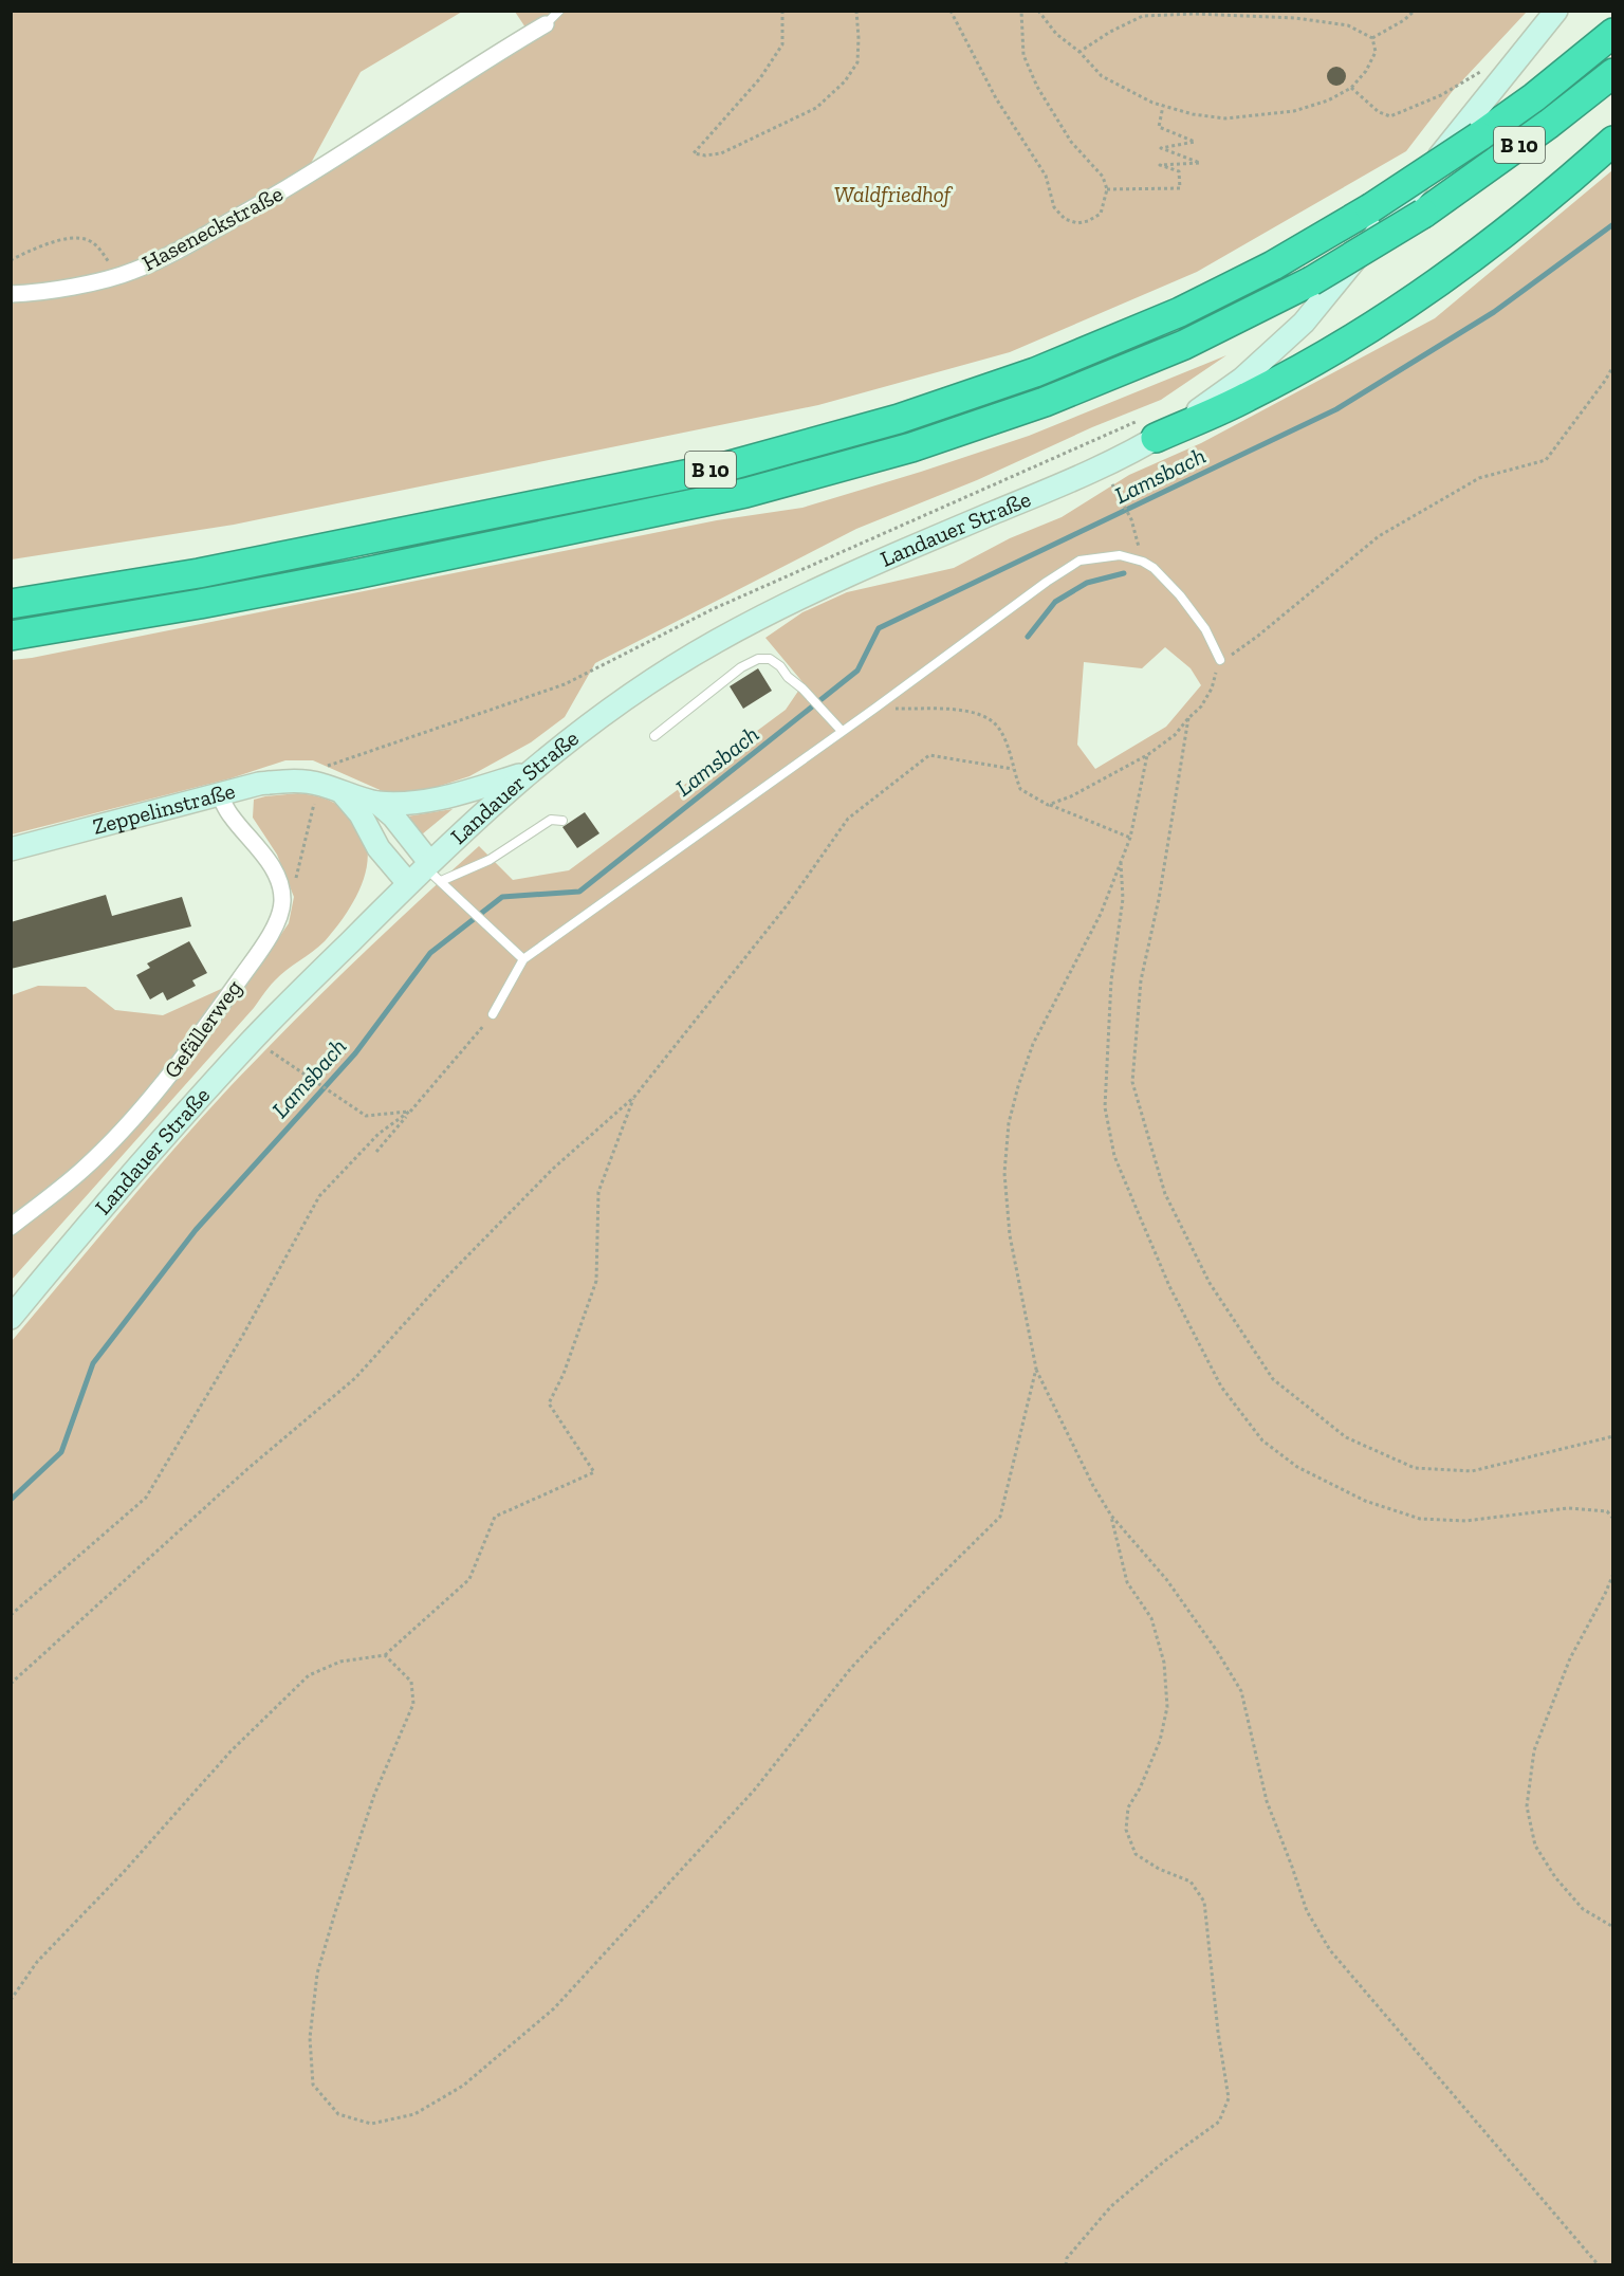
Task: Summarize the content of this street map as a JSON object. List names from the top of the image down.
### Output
{
  "streets": {
    "highway": ["B 10"],
    "main road": ["Landauer Straße", "Zeppelinstraße"],
    "street": ["Haseneckstraße", "Gefällerweg"]
  },
  "water": ["Lamsbach"],
  "parks": ["Waldfriedhof"]
}
